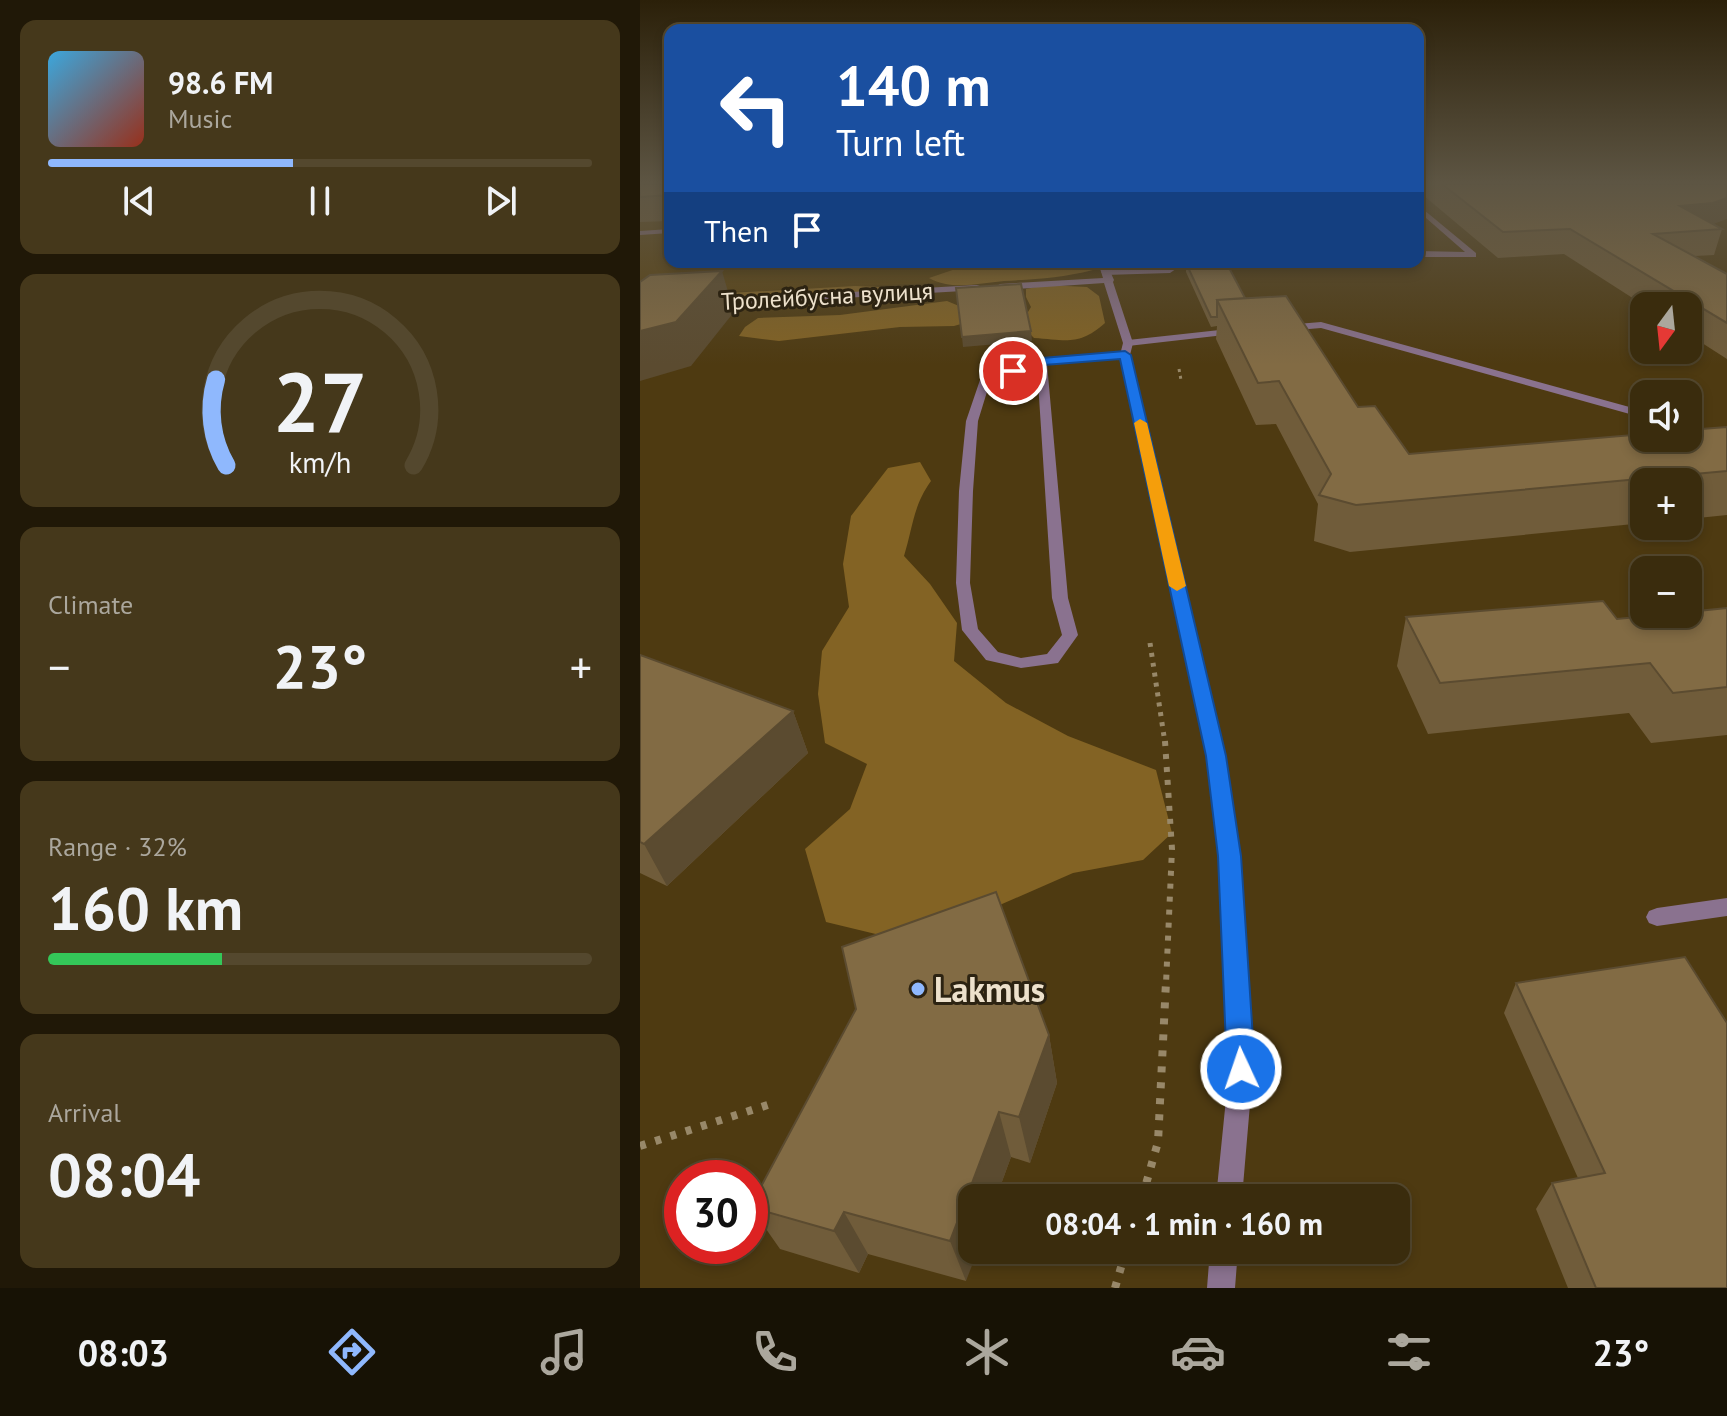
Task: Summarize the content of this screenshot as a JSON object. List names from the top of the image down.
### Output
{
  "streets": {
    "street": ["Тролейбусна вулиця"]
  },
  "places": ["Lakmus"],
  "north": "bottom",
  "page": {
    "turn": ["140 m", "Turn left"],
    "song": ["98.6 FM", "Music"],
    "then": "Then",
    "map_buttons": ["+", "−"],
    "tile": [
      "Climate",
      ["Range · 32%", "160 km"],
      ["Arrival", "08:04"]
    ],
    "heat": ["−", "23°", "+"],
    "limit": "30",
    "trip": "08:04 · 1 min · 160 m",
    "tabs": ["08:03", "23°"],
    "gauge": ["27", "km/h"]
  }
}
